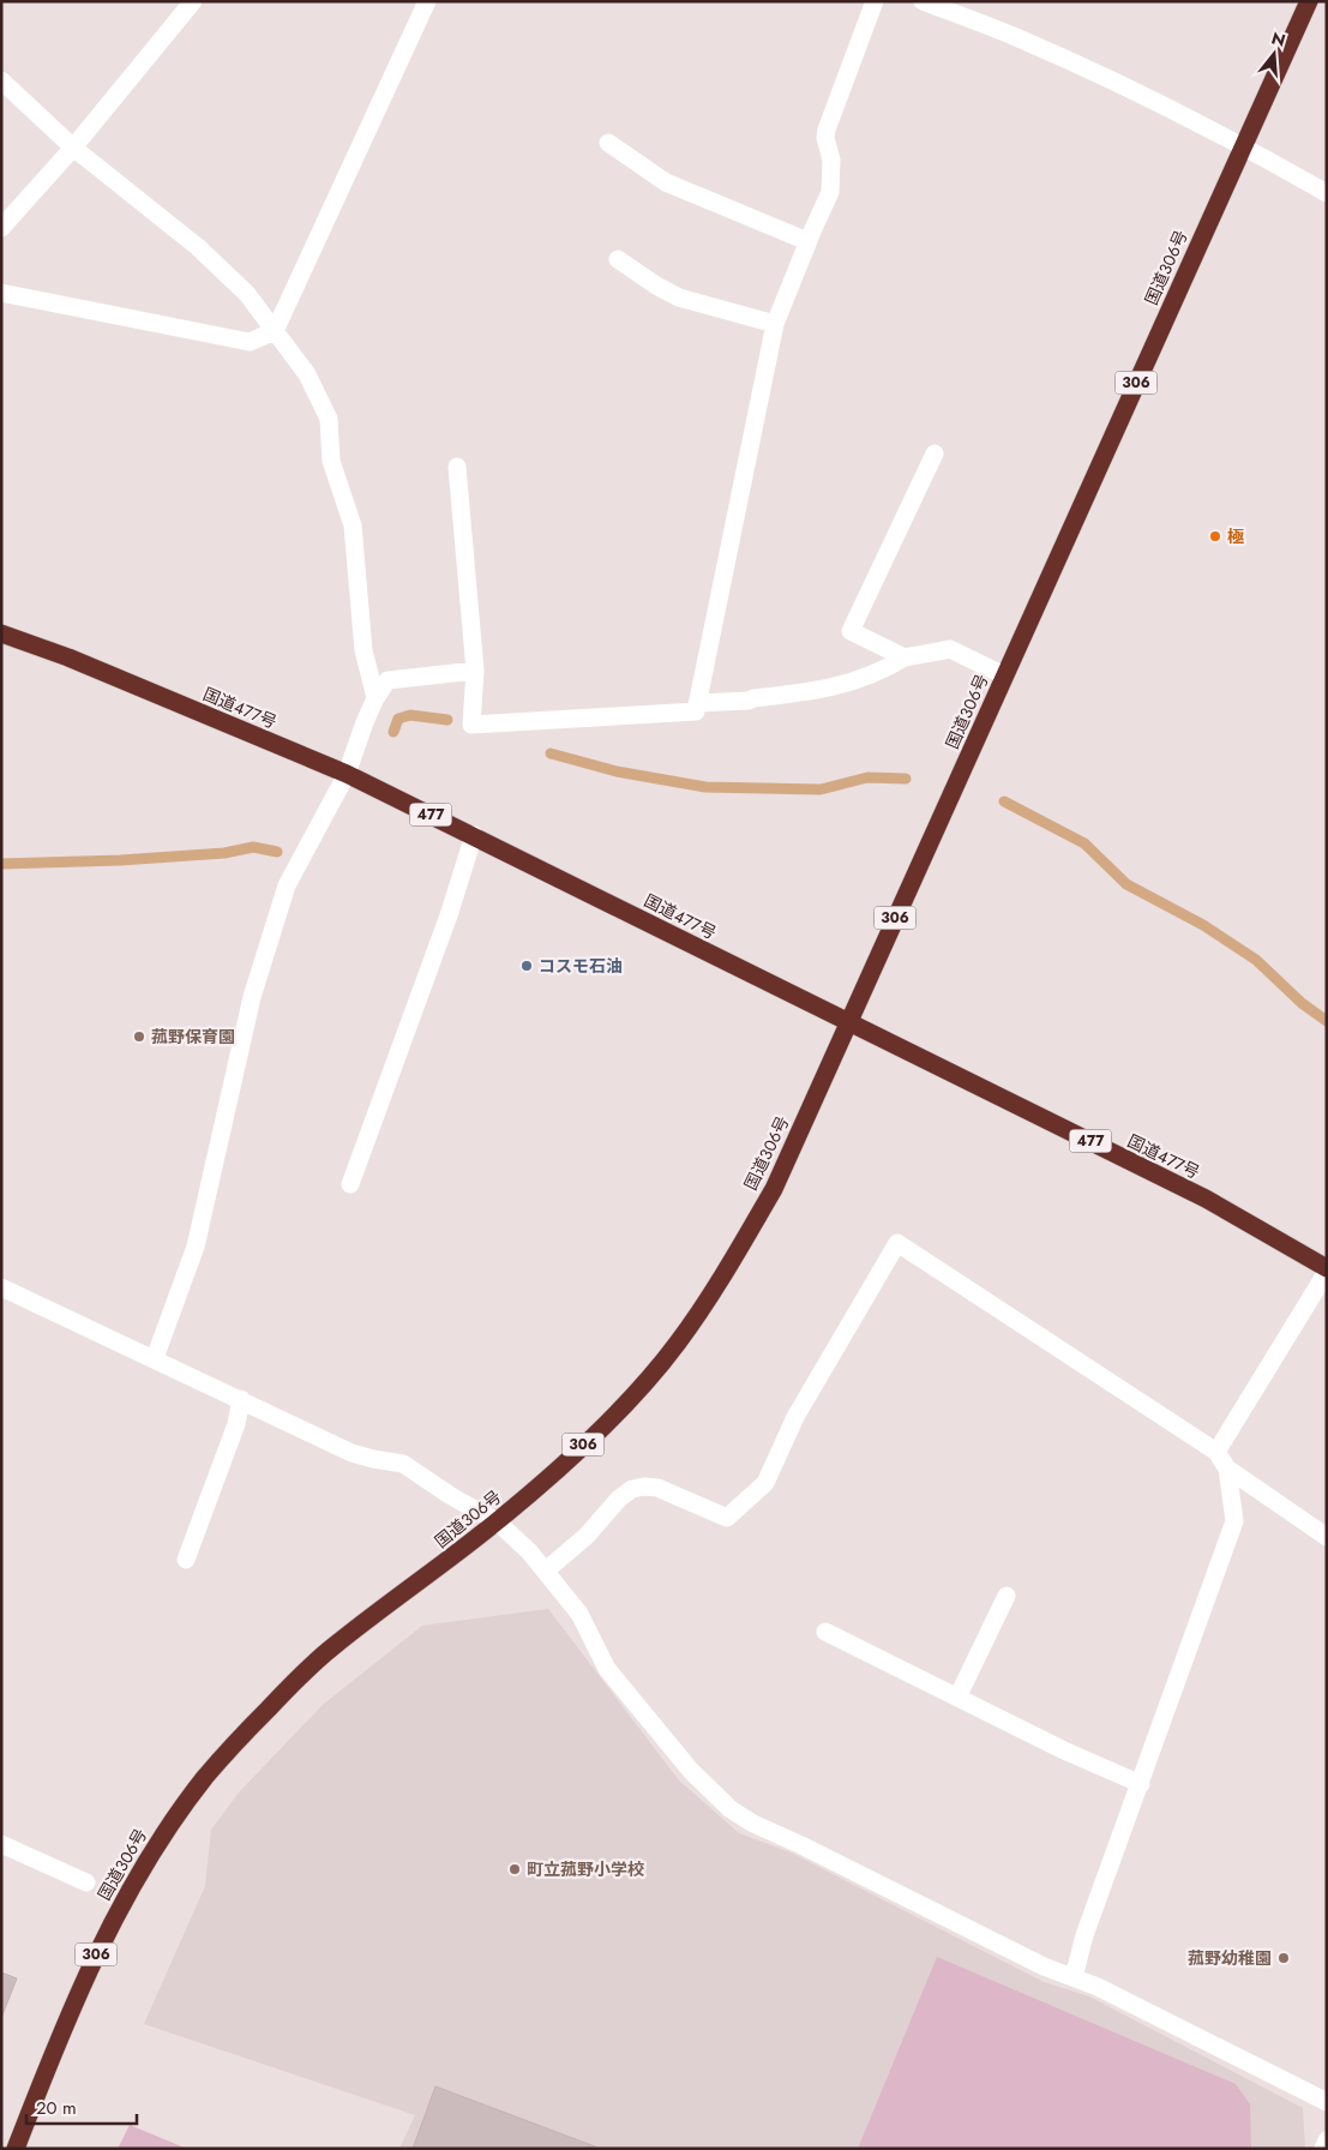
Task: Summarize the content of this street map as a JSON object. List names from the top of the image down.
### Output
{
  "streets": {
    "highway": [
      "国道306号",
      "306",
      "国道477号",
      "477"
    ]
  },
  "crossings": [
    ["国道306号", "国道477号"]
  ],
  "places": [
    "極",
    "コスモ石油",
    "菰野保育園",
    "町立菰野小学校",
    "菰野幼稚園"
  ],
  "scale_bar": "20 m",
  "north": "top"
}
